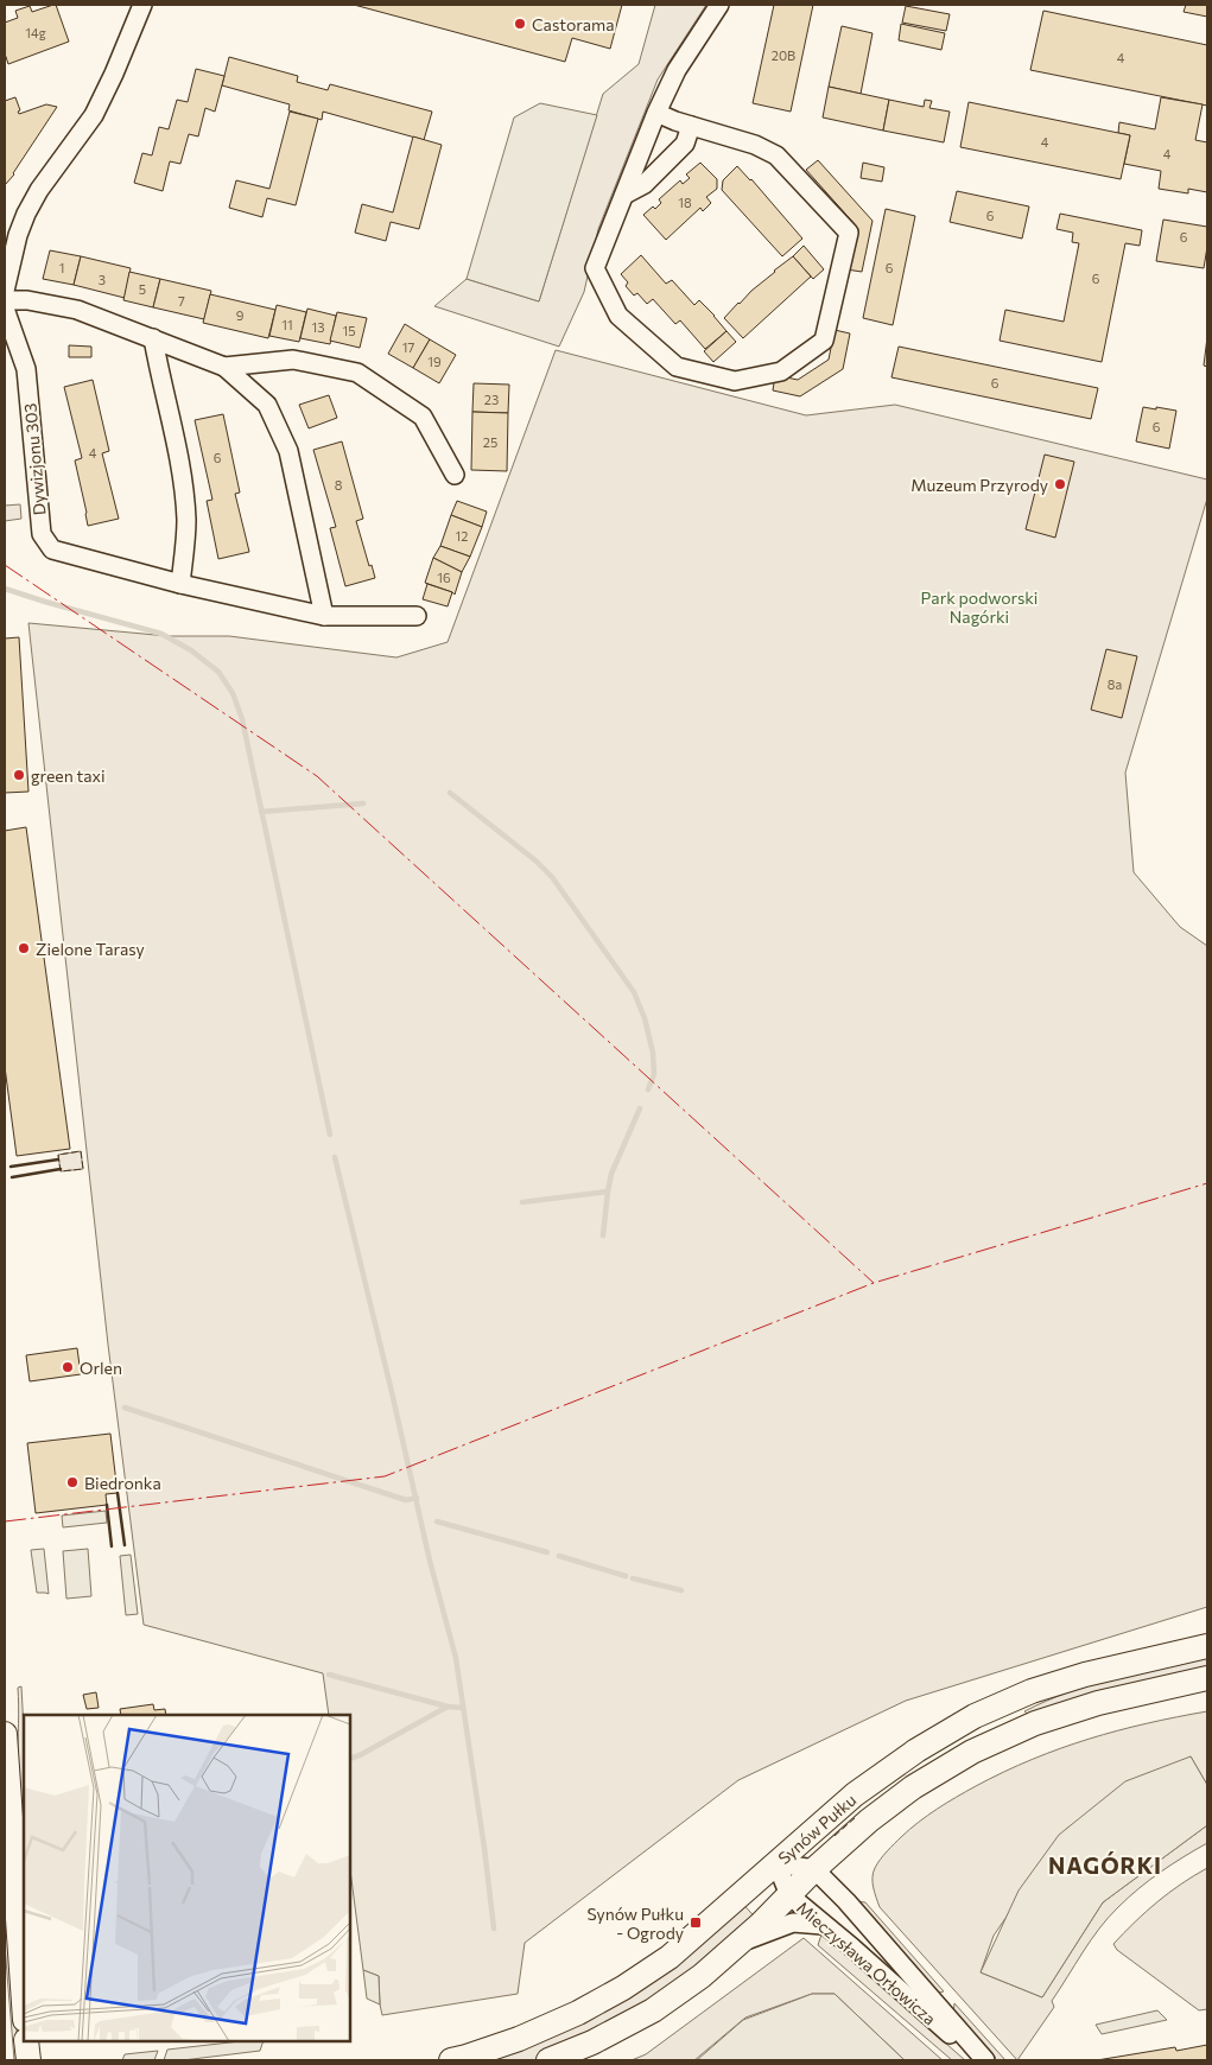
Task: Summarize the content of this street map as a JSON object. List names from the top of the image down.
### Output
{
  "streets": {
    "main road": ["Synów Pułku"],
    "street": ["Dywizjonu 303", "Mieczysława Orłowicza"]
  },
  "crossings": [
    ["Synów Pułku", "Mieczysława Orłowicza"]
  ],
  "districts": ["NAGÓRKI"],
  "parks": ["Park podworski Nagórki"],
  "places": {
    "other": [
      "Castorama",
      "Muzeum Przyrody",
      "green taxi",
      "Zielone Tarasy",
      "Orlen",
      "Biedronka"
    ],
    "transit": ["Synów Pułku - Ogrody"]
  },
  "house_numbers": [
    "14g",
    "20B",
    "4",
    "4",
    "4",
    "18",
    "6",
    "6",
    "1",
    "6",
    "6",
    "3",
    "5",
    "7",
    "9",
    "11",
    "13",
    "15",
    "17",
    "19",
    "6",
    "23",
    "6",
    "25",
    "4",
    "6",
    "8",
    "12",
    "16",
    "8a"
  ]
}
